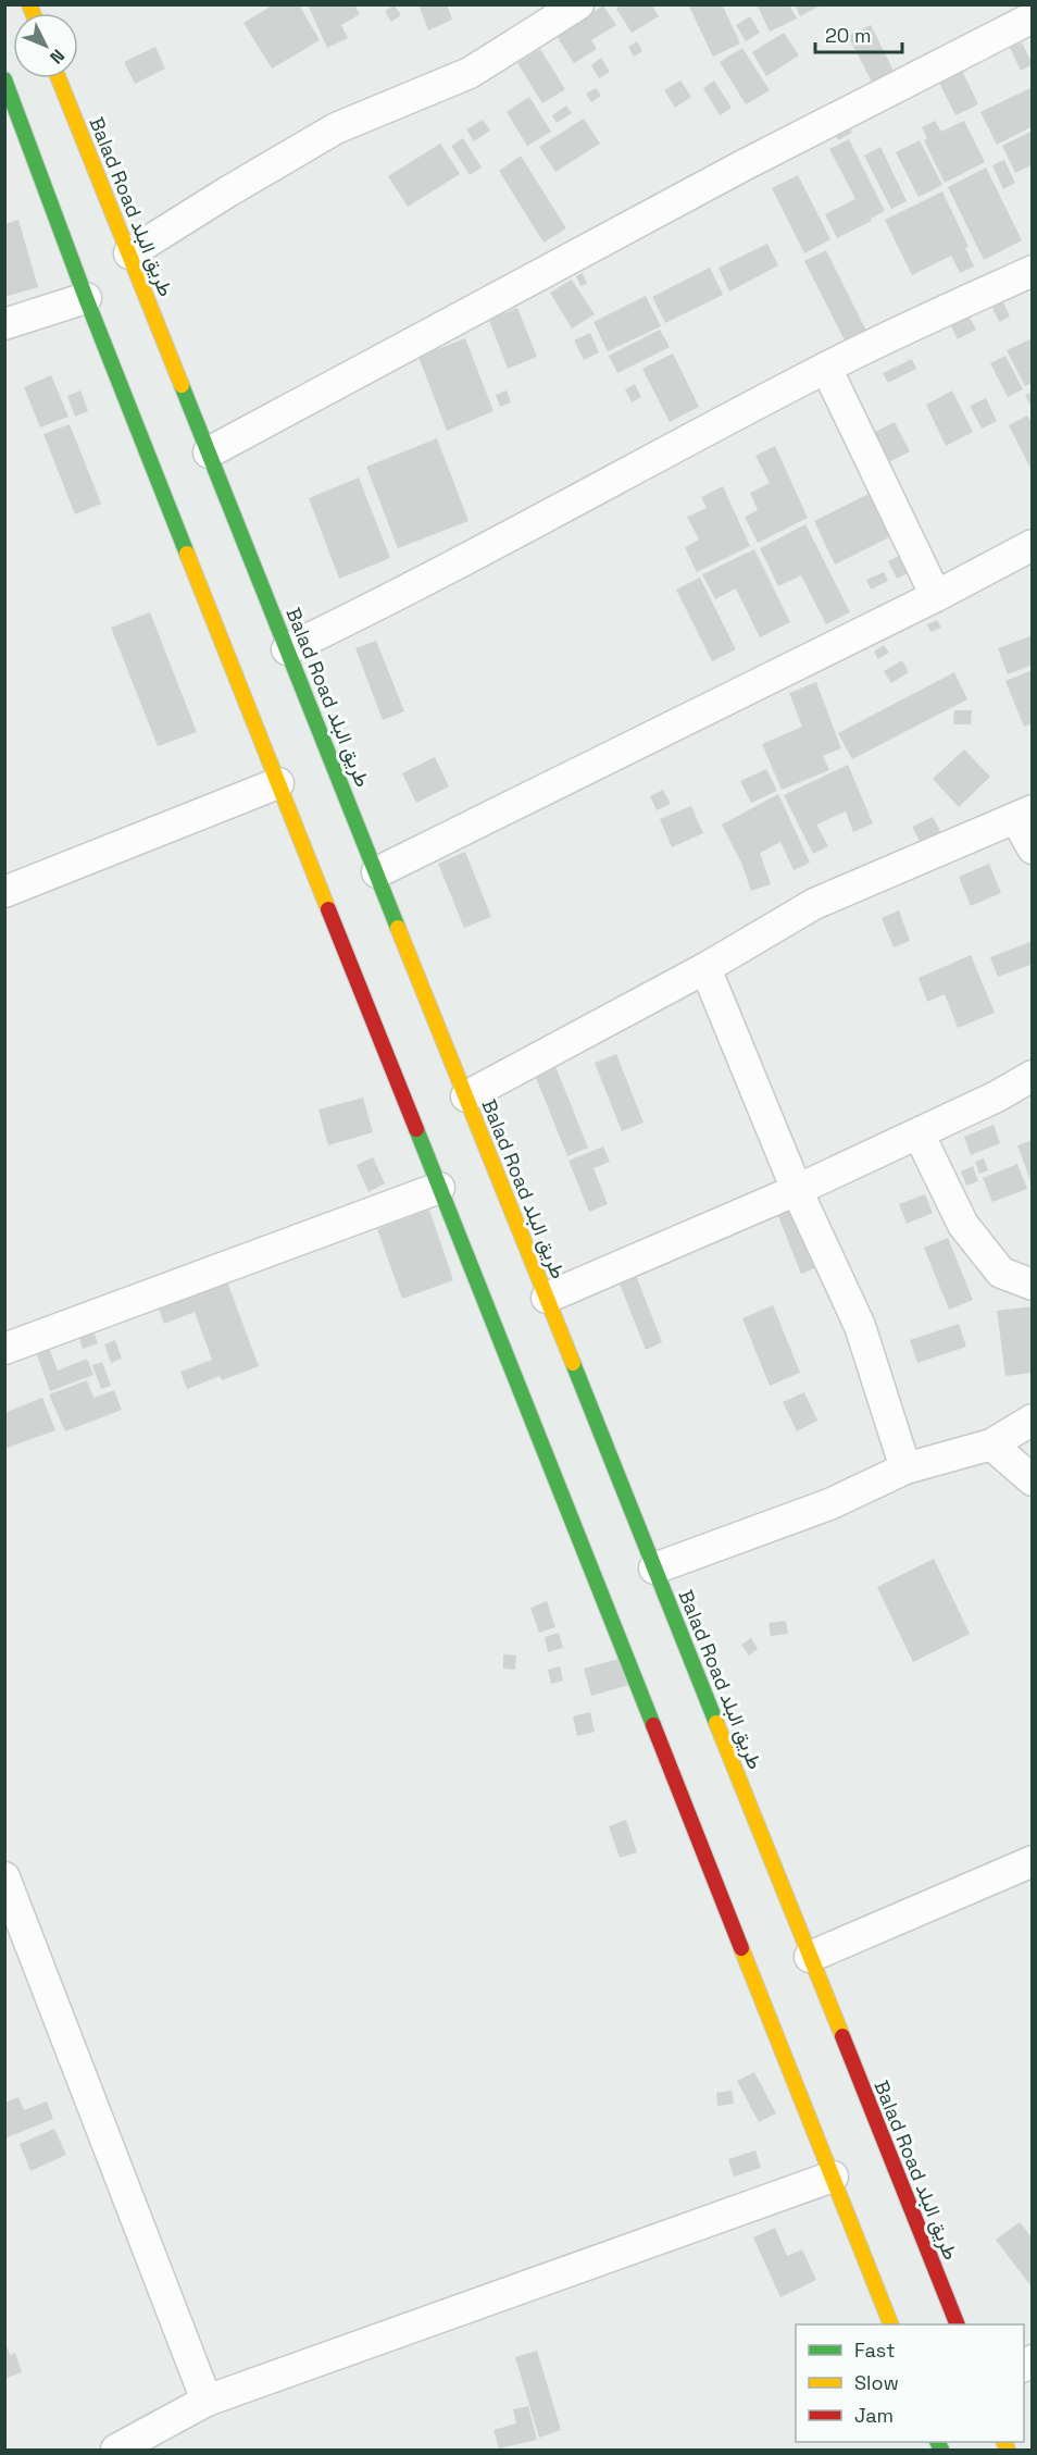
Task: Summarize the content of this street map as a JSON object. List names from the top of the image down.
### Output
{
  "streets": {
    "highway": ["Balad Road طريق البلد"]
  },
  "legend": ["Fast", "Slow", "Jam"],
  "scale_bar": "20 m",
  "north": "bottom right"
}
